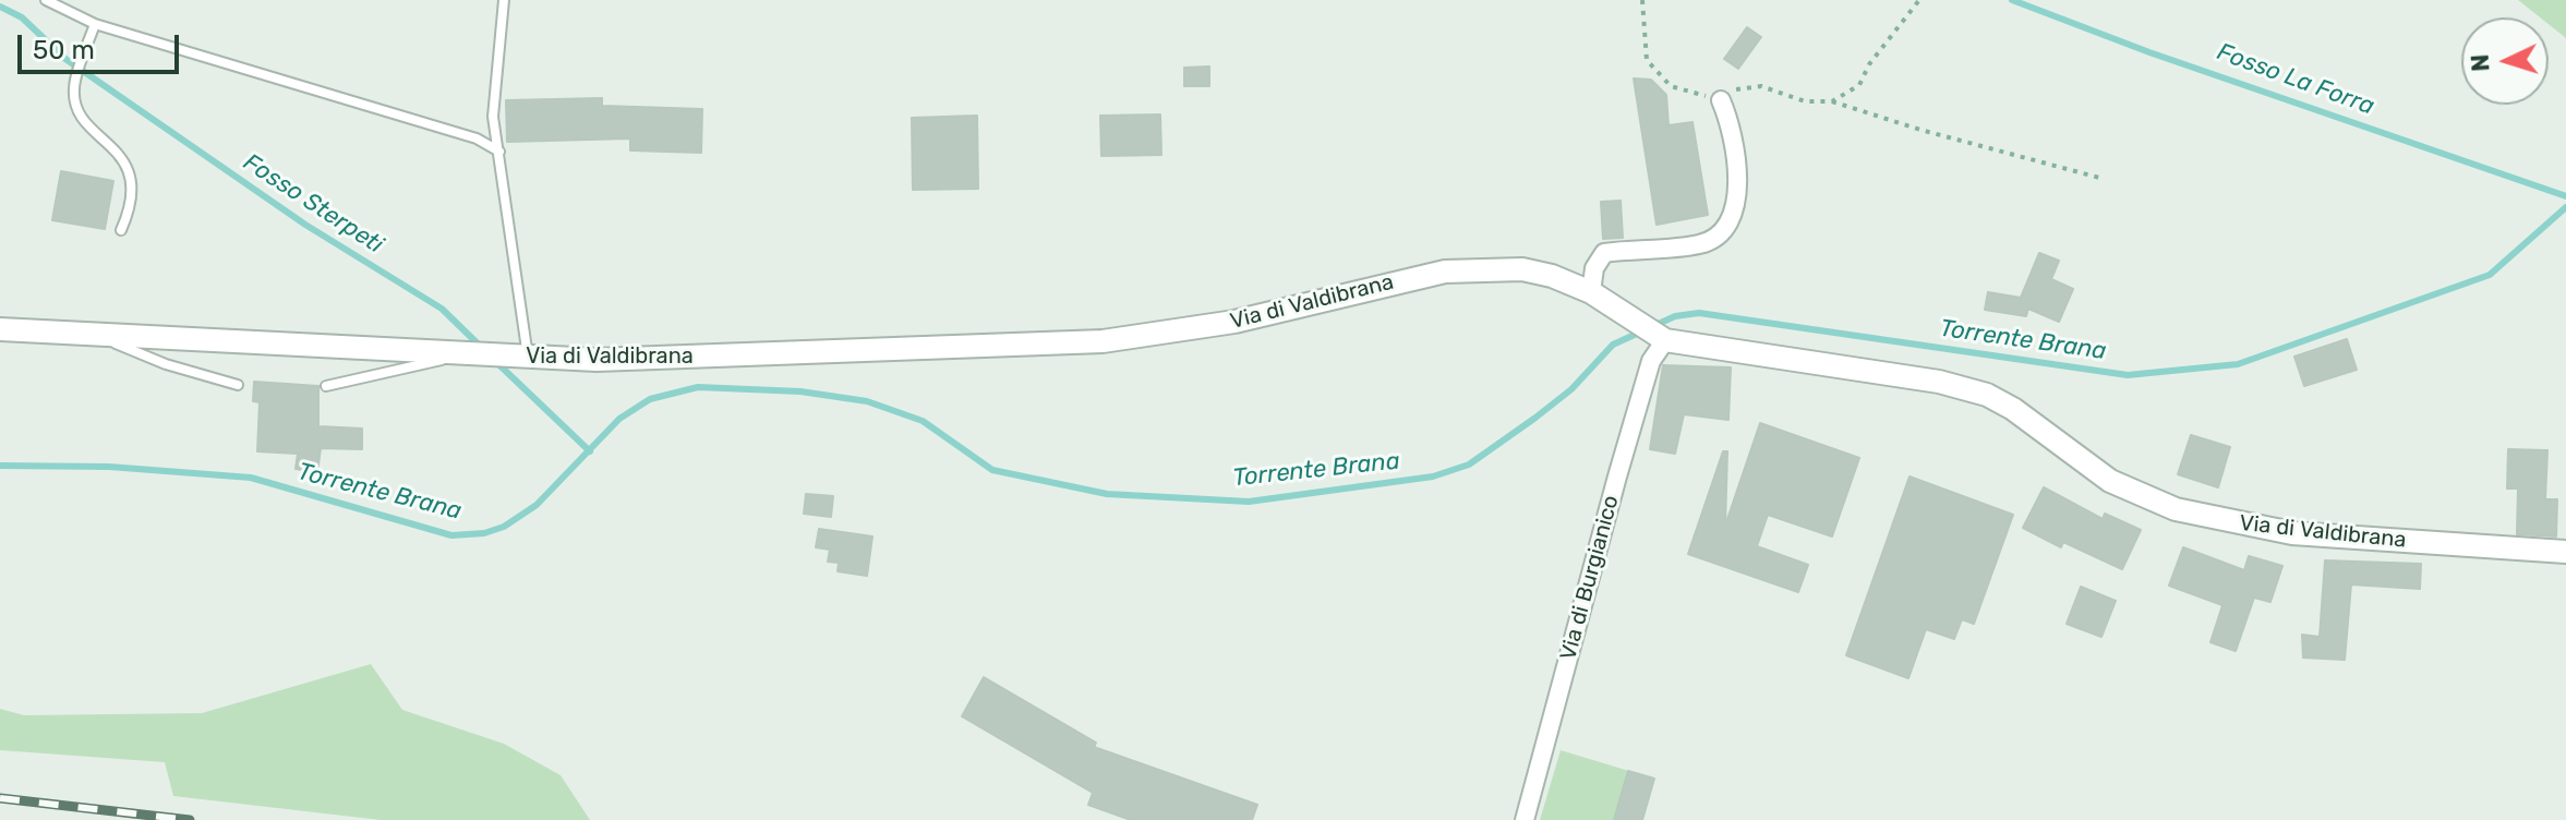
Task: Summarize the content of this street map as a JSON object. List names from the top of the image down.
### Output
{
  "streets": {
    "street": ["Via di Valdibrana", "Via di Burgianico"]
  },
  "crossings": [
    ["Via di Valdibrana", "Via di Burgianico"]
  ],
  "water": ["Fosso La Forra", "Fosso Sterpeti", "Torrente Brana"],
  "scale_bar": "50 m",
  "north": "left"
}
